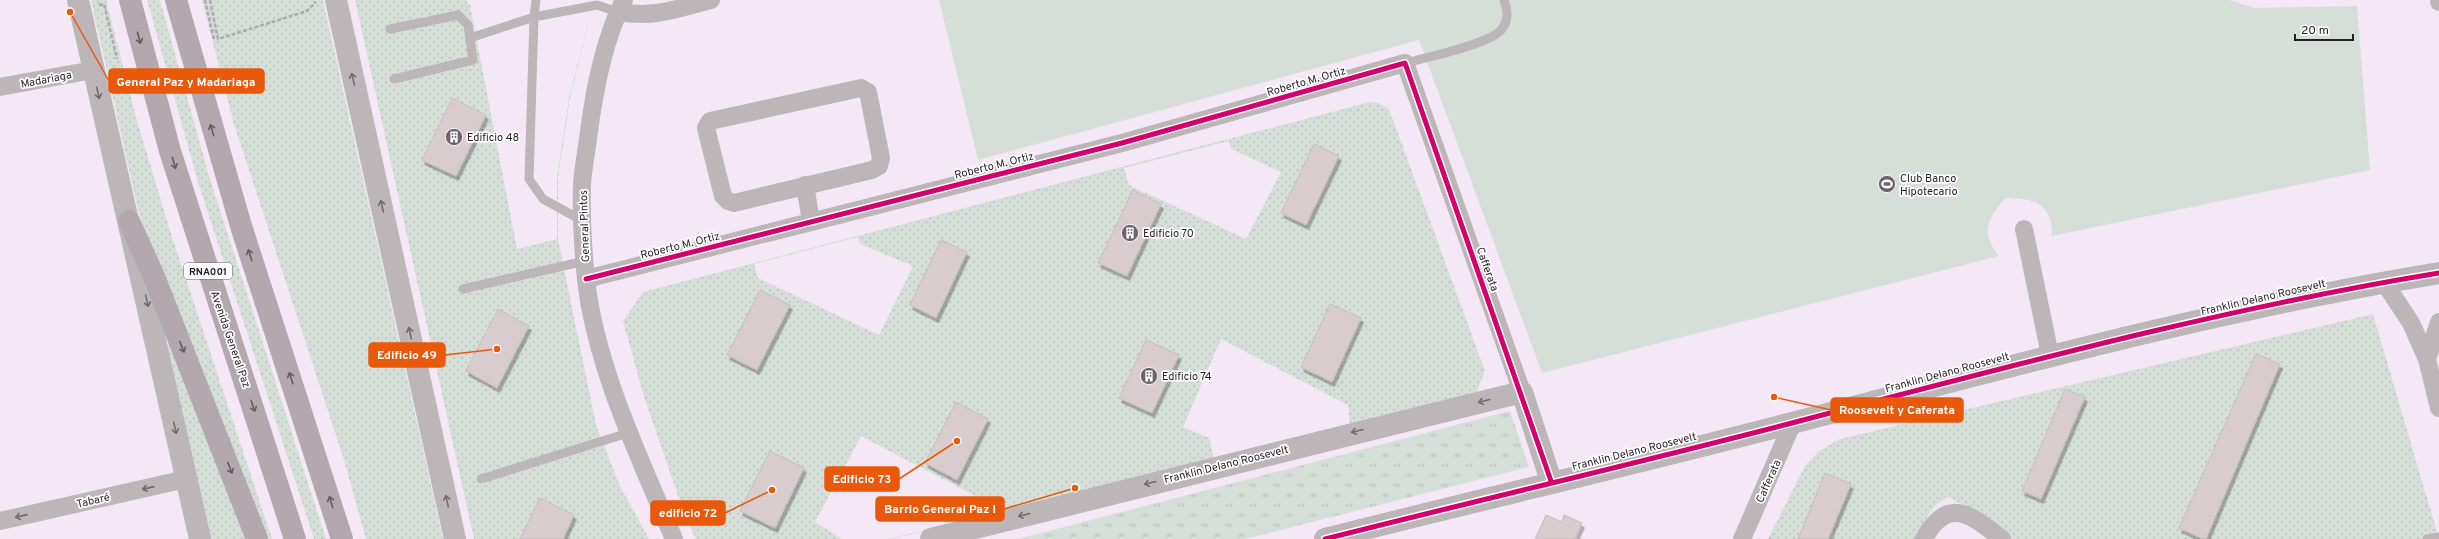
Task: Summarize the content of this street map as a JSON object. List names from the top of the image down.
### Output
{
  "streets": {
    "highway": ["RNA001", "Avenida General Paz"],
    "street": [
      "Madariaga",
      "Roberto M. Ortiz",
      "General Pintos",
      "Cafferata",
      "Franklin Delano Roosevelt",
      "Tabaré"
    ]
  },
  "crossings": [
    ["Roberto M. Ortiz", "General Pintos"],
    ["Roberto M. Ortiz", "Cafferata"],
    ["Cafferata", "Franklin Delano Roosevelt"]
  ],
  "one_way": ["Tabaré"],
  "places": {
    "other": [
      "General Paz y Madariaga",
      "Edificio 49",
      "Roosevelt y Caferata",
      "Edificio 73",
      "Barrio General Paz I",
      "edificio 72"
    ],
    "building": ["Edificio 48", "Edificio 70", "Edificio 74"],
    "sports": ["Club Banco Hipotecario"]
  },
  "scale_bar": "20 m"
}
